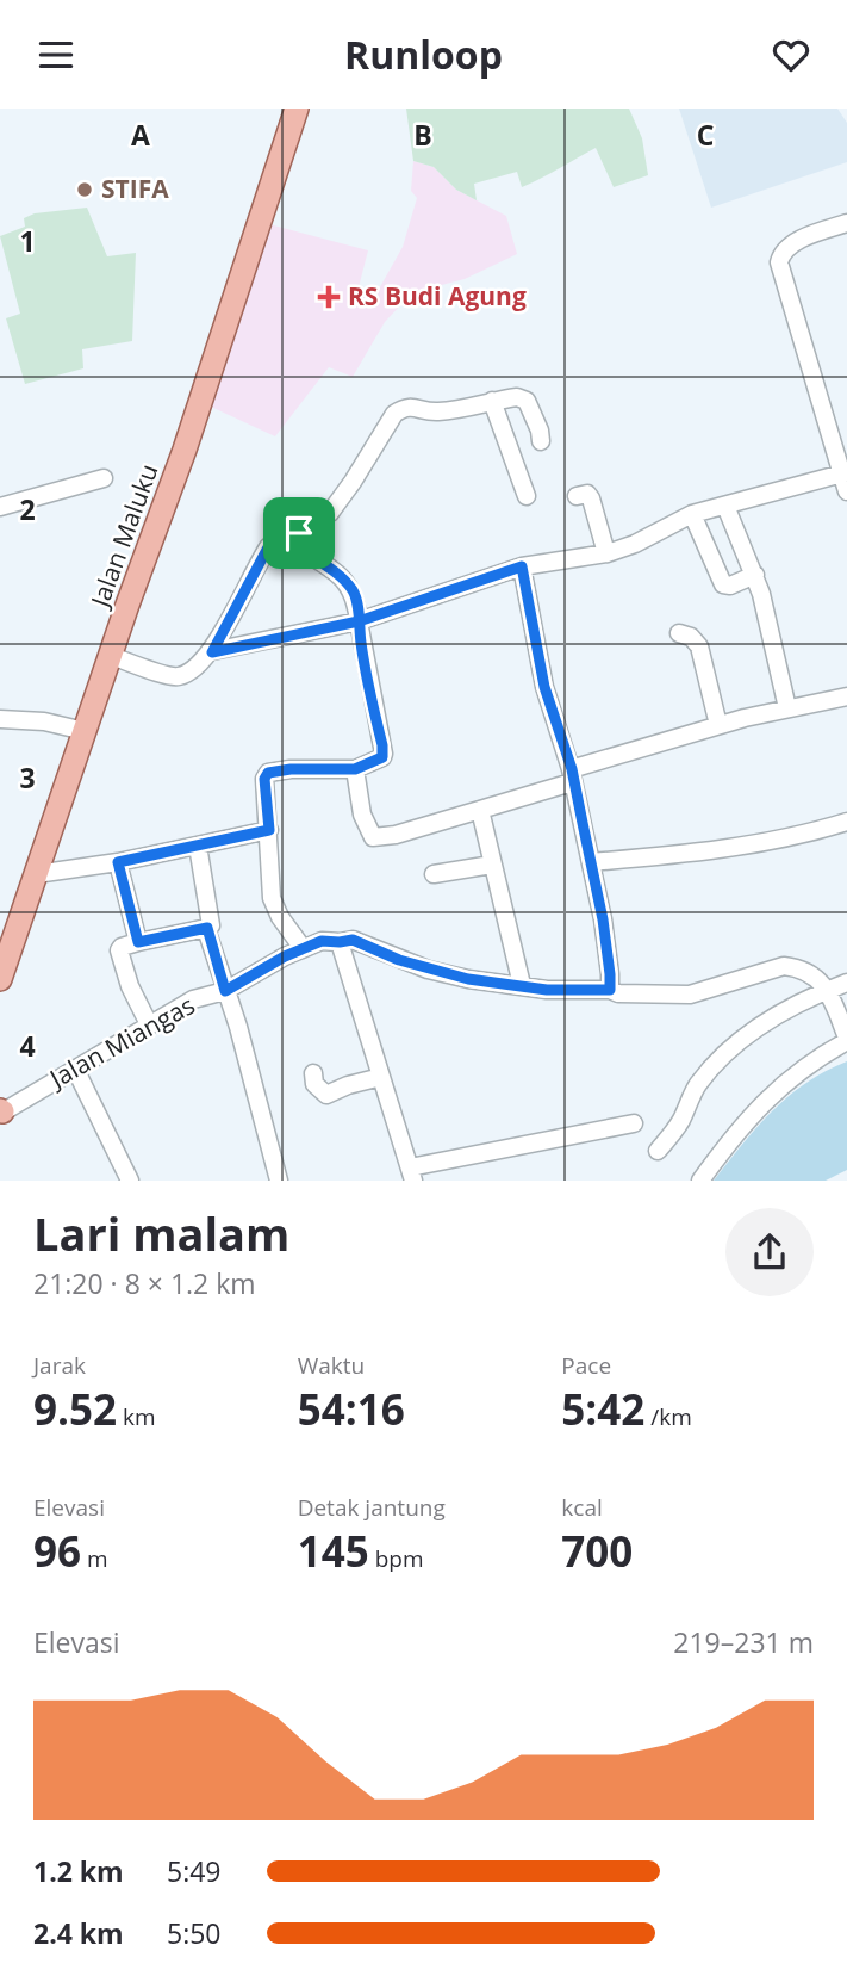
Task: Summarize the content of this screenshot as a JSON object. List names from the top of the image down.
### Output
{
  "streets": {
    "main road": ["Jalan Maluku"],
    "street": ["Jalan Miangas"]
  },
  "places": {
    "other": ["STIFA"],
    "health": ["RS Budi Agung"]
  },
  "page": {
    "header": "Runloop",
    "heading": ["Lari malam", "21:20 · 8 × 1.2 km"],
    "stats": [
      ["Jarak", "9.52 km"],
      ["Waktu", "54:16"],
      ["Pace", "5:42 /km"],
      ["Elevasi", "96 m"],
      ["Detak jantung", "145 bpm"],
      ["kcal", "700"]
    ],
    "chart": ["Elevasi", "219–231 m"],
    "list": [
      {
        "name": "1.2 km",
        "note": "5:49"
      },
      {
        "name": "2.4 km",
        "note": "5:50"
      }
    ]
  },
  "grid": {
    "columns": ["A", "B", "C"],
    "rows": [
      "1",
      "2",
      "3",
      "4"
    ]
  }
}
